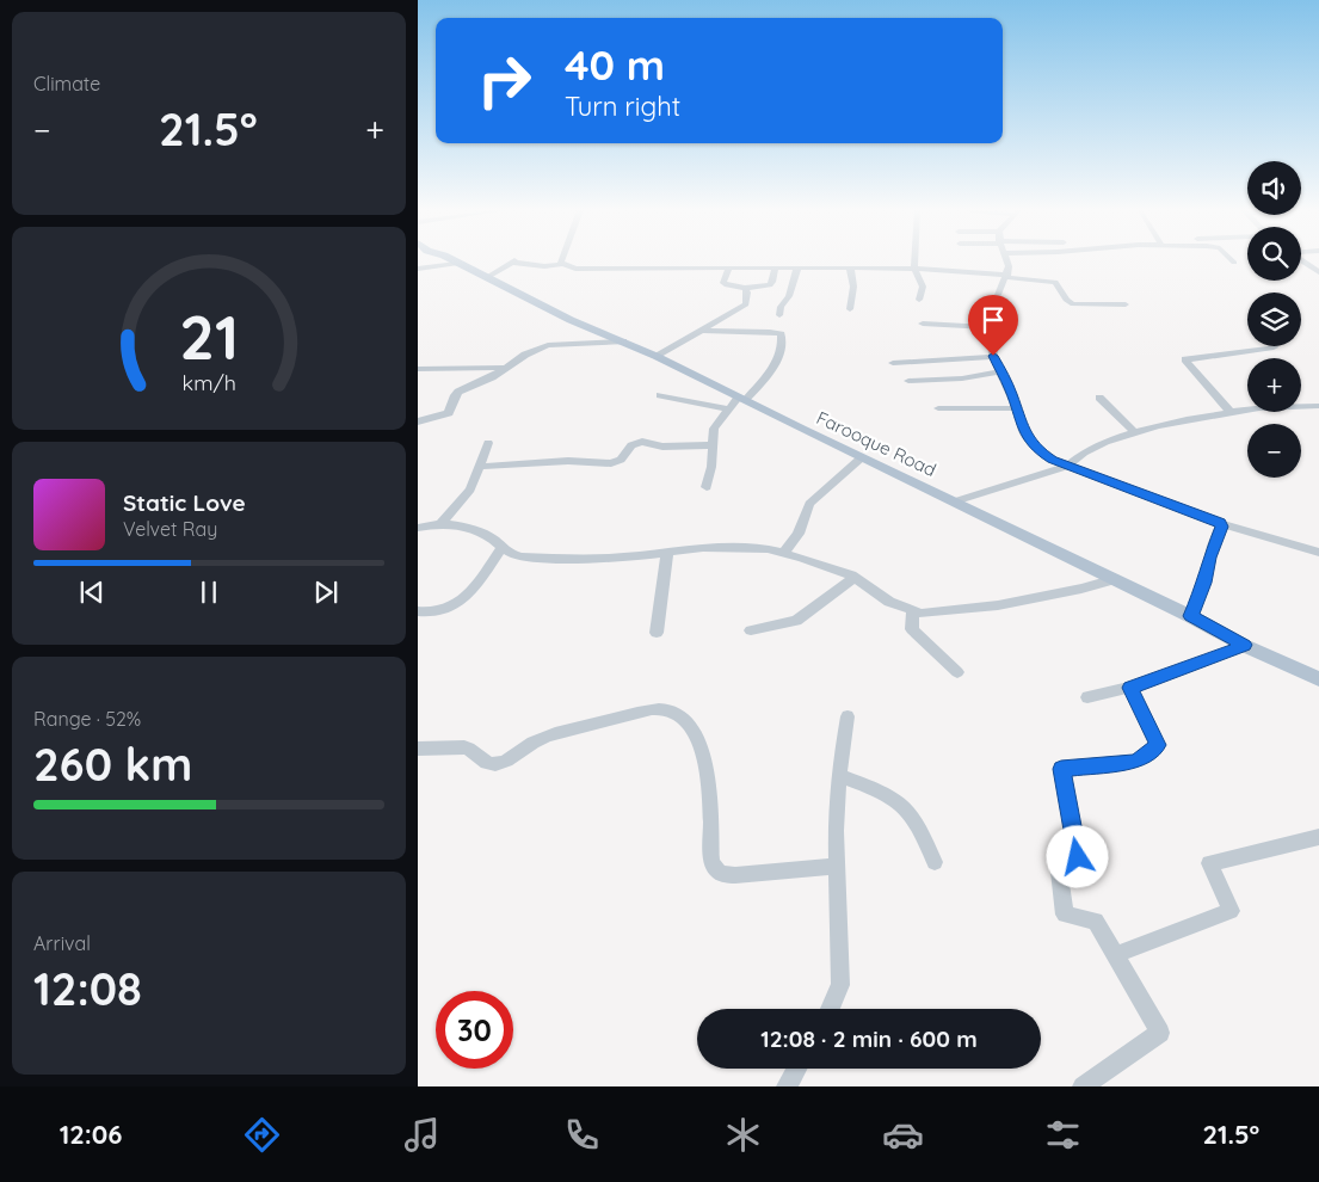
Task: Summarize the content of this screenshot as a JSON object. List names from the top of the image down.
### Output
{
  "streets": {
    "main road": ["Farooque Road"]
  },
  "page": {
    "tile": [
      "Climate",
      ["Range · 52%", "260 km"],
      ["Arrival", "12:08"]
    ],
    "turn": ["40 m", "Turn right"],
    "heat": ["−", "21.5°", "+"],
    "map_buttons": ["+", "−"],
    "song": ["Static Love", "Velvet Ray"],
    "limit": "30",
    "trip": "12:08 · 2 min · 600 m",
    "tabs": ["12:06", "21.5°"],
    "gauge": ["21", "km/h"]
  }
}
